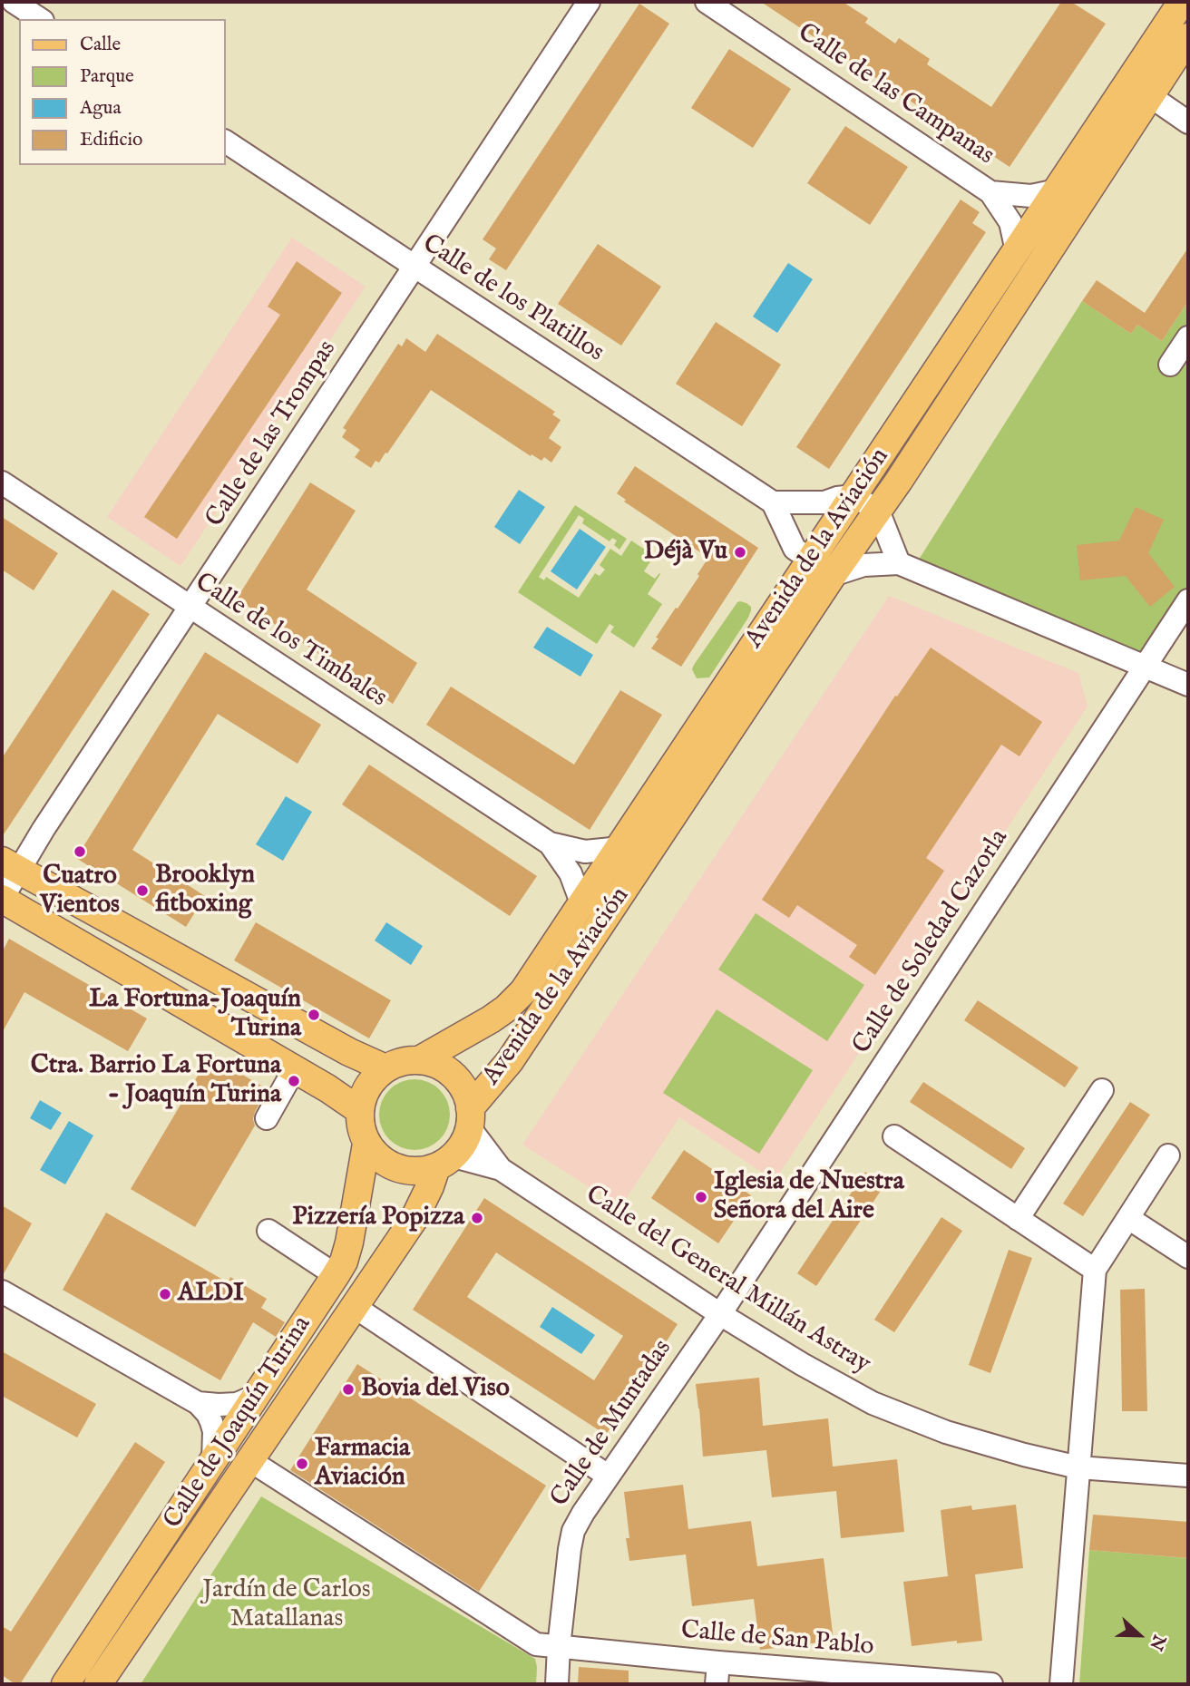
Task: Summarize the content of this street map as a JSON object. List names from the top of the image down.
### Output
{
  "streets": {
    "main road": ["Avenida de la Aviación", "Calle de Joaquín Turina"],
    "street": [
      "Calle de las Campanas",
      "Calle de los Platillos",
      "Calle de las Trompas",
      "Calle de los Timbales",
      "Calle de Soledad Cazorla",
      "Calle del General Millán Astray",
      "Calle de Muntadas",
      "Calle de San Pablo"
    ]
  },
  "crossings": [
    ["Calle de las Campanas", "Avenida de la Aviación"],
    ["Calle de los Platillos", "Calle de las Trompas"],
    ["Calle de las Trompas", "Calle de los Timbales"],
    ["Avenida de la Aviación", "Calle de los Timbales"],
    ["Avenida de la Aviación", "Calle del General Millán Astray"],
    ["Avenida de la Aviación", "Calle de Joaquín Turina"],
    ["Calle de Soledad Cazorla", "Calle del General Millán Astray"],
    ["Calle de Soledad Cazorla", "Calle de Muntadas"],
    ["Calle del General Millán Astray", "Calle de Joaquín Turina"],
    ["Calle del General Millán Astray", "Calle de Muntadas"],
    ["Calle de Joaquín Turina", "Calle de San Pablo"],
    ["Calle de Muntadas", "Calle de San Pablo"]
  ],
  "parks": ["Jardín de Carlos Matallanas"],
  "places": [
    "Déjà Vu",
    "Cuatro Vientos",
    "Brooklyn fitboxing",
    "La Fortuna-Joaquín Turina",
    "Ctra. Barrio La Fortuna - Joaquín Turina",
    "Iglesia de Nuestra Señora del Aire",
    "Pizzería Popizza",
    "ALDI",
    "Bovia del Viso",
    "Farmacia Aviación"
  ],
  "legend": [
    "Calle",
    "Parque",
    "Agua",
    "Edificio"
  ],
  "north": "right"
}
